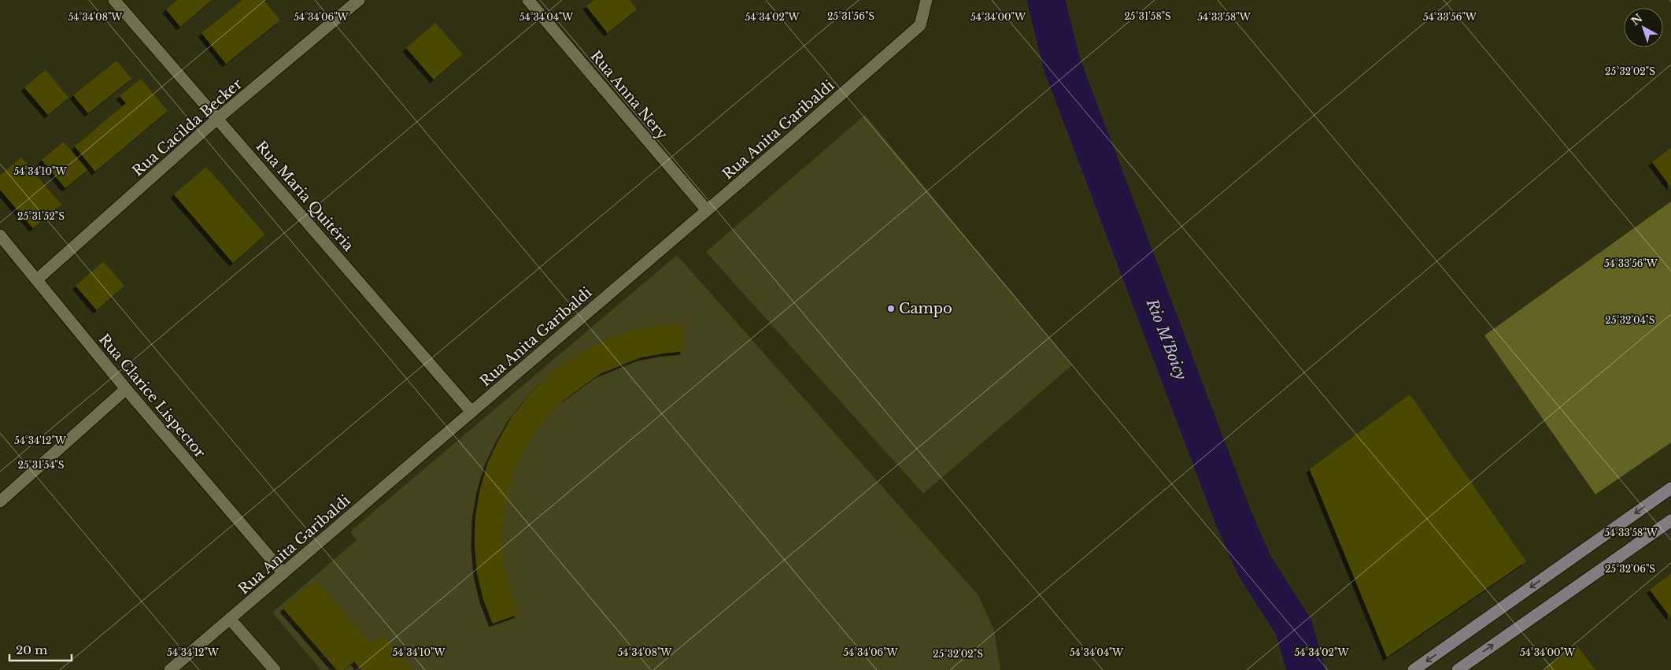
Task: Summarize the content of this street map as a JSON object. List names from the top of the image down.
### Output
{
  "streets": {
    "street": [
      "Rua Anna Nery",
      "Rua Cacilda Becker",
      "Rua Anita Garibaldi",
      "Rua Maria Quitéria",
      "Rua Clarice Lispector"
    ]
  },
  "crossings": [
    ["Rua Anna Nery", "Rua Anita Garibaldi"],
    ["Rua Cacilda Becker", "Rua Maria Quitéria"],
    ["Rua Cacilda Becker", "Rua Clarice Lispector"],
    ["Rua Anita Garibaldi", "Rua Maria Quitéria"],
    ["Rua Anita Garibaldi", "Rua Clarice Lispector"]
  ],
  "water": ["Rio M'Boicy"],
  "places": ["Campo"],
  "scale_bar": "20 m",
  "north": "top left",
  "coordinates": [
    "25°31'56\"S",
    "25°31'58\"S",
    "54°34'00\"W",
    "54°33'58\"W",
    "54°33'56\"W",
    "54°34'08\"W",
    "54°34'06\"W",
    "54°34'04\"W",
    "54°34'02\"W",
    "25°32'02\"S",
    "54°34'10\"W",
    "25°31'52\"S",
    "25°32'04\"S",
    "54°34'12\"W",
    "25°31'54\"S",
    "25°32'06\"S"
  ]
}
